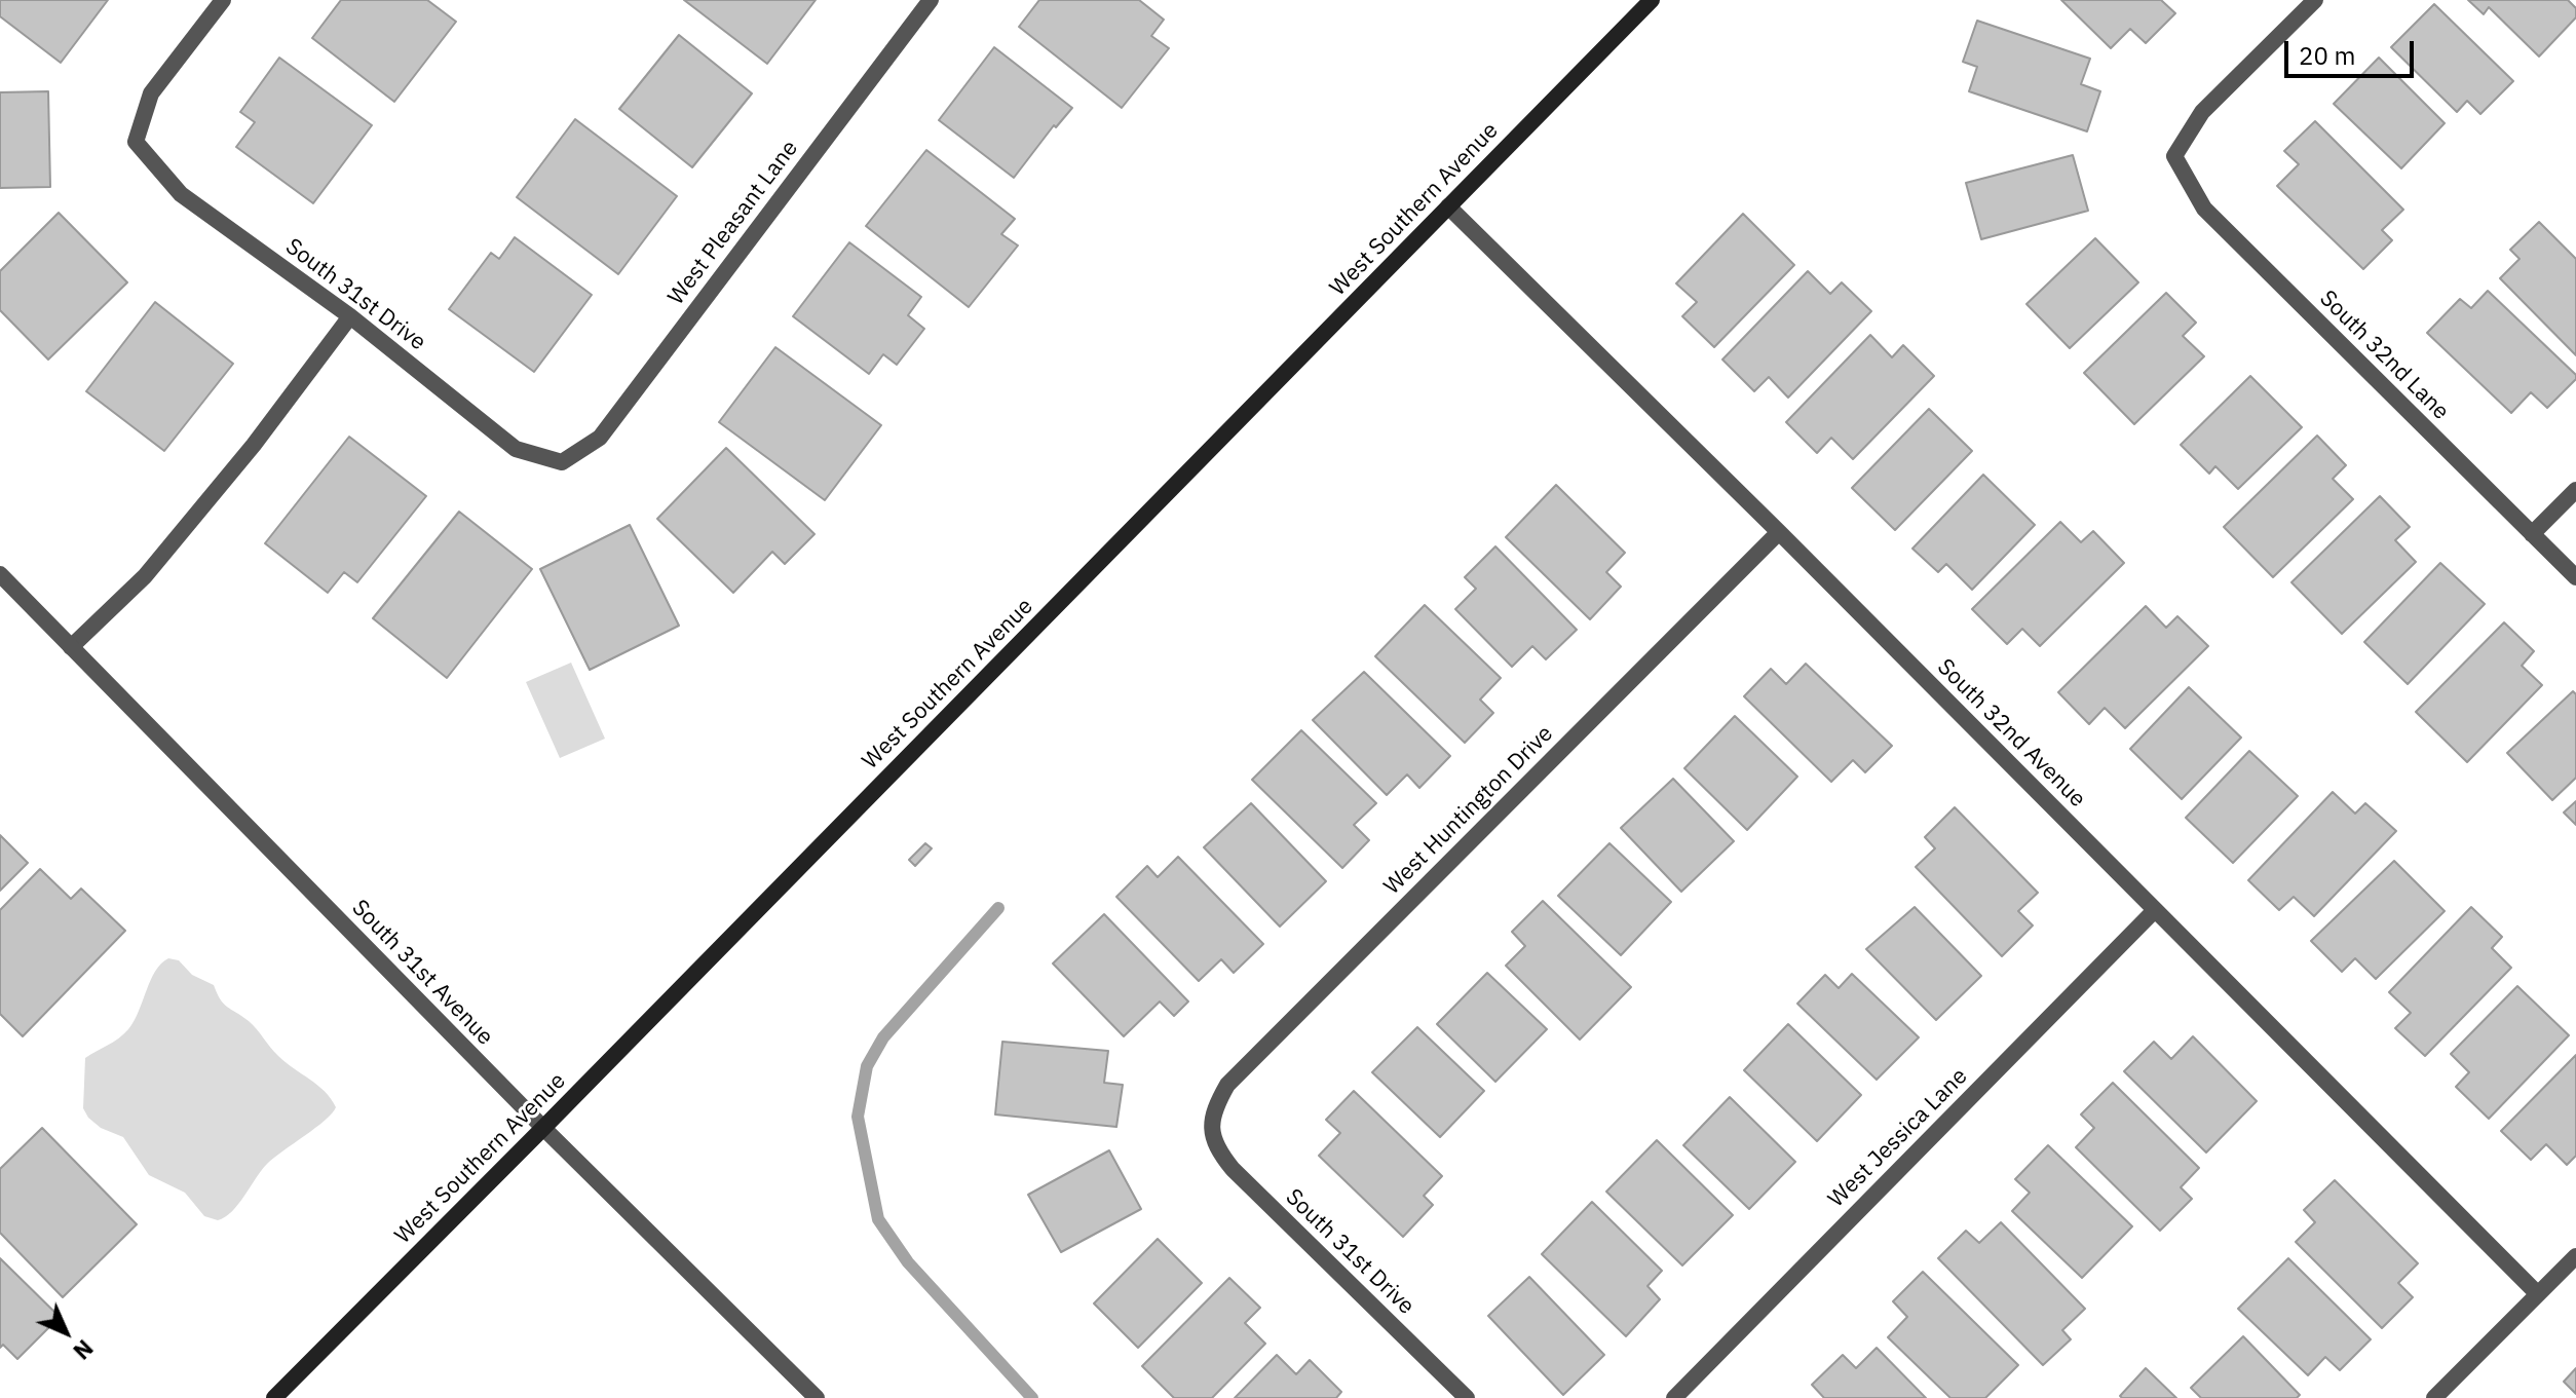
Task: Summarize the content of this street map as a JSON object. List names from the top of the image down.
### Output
{
  "streets": {
    "main road": ["West Southern Avenue"],
    "street": [
      "West Pleasant Lane",
      "South 31st Drive",
      "South 32nd Lane",
      "South 32nd Avenue",
      "West Huntington Drive",
      "South 31st Avenue",
      "West Jessica Lane"
    ]
  },
  "crossings": [
    ["West Southern Avenue", "South 32nd Avenue"],
    ["West Southern Avenue", "South 31st Avenue"],
    ["West Pleasant Lane", "South 31st Drive"],
    ["South 31st Drive", "West Huntington Drive"],
    ["South 32nd Avenue", "West Huntington Drive"],
    ["South 32nd Avenue", "West Jessica Lane"]
  ],
  "scale_bar": "20 m",
  "north": "bottom right"
}
